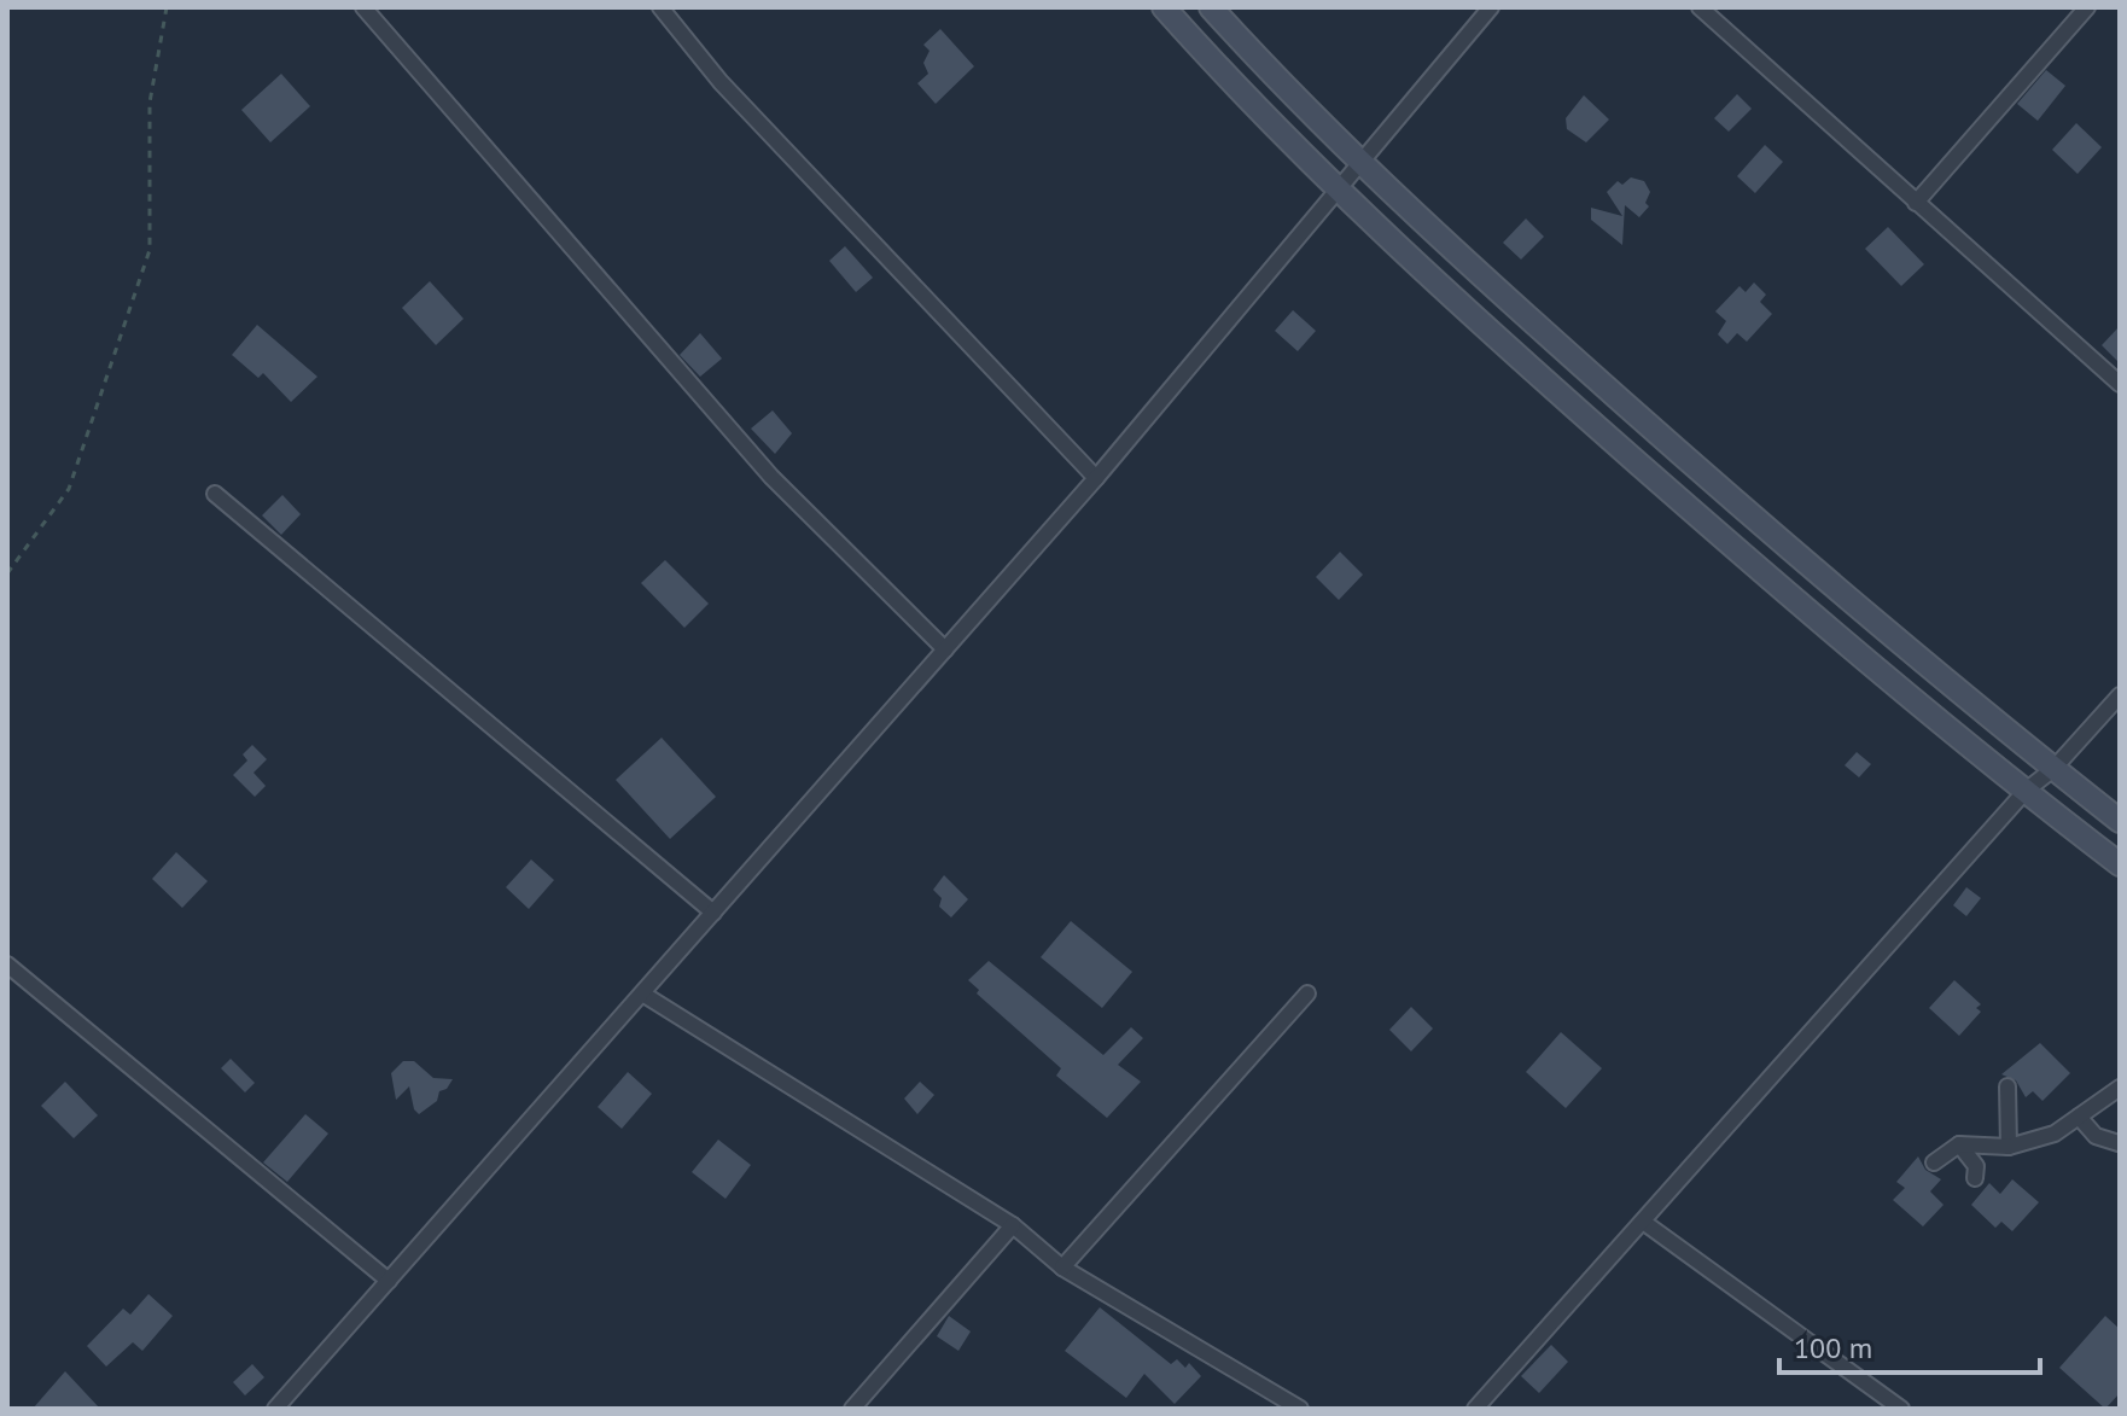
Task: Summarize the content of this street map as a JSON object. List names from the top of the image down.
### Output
{
  "scale_bar": "100 m"
}
